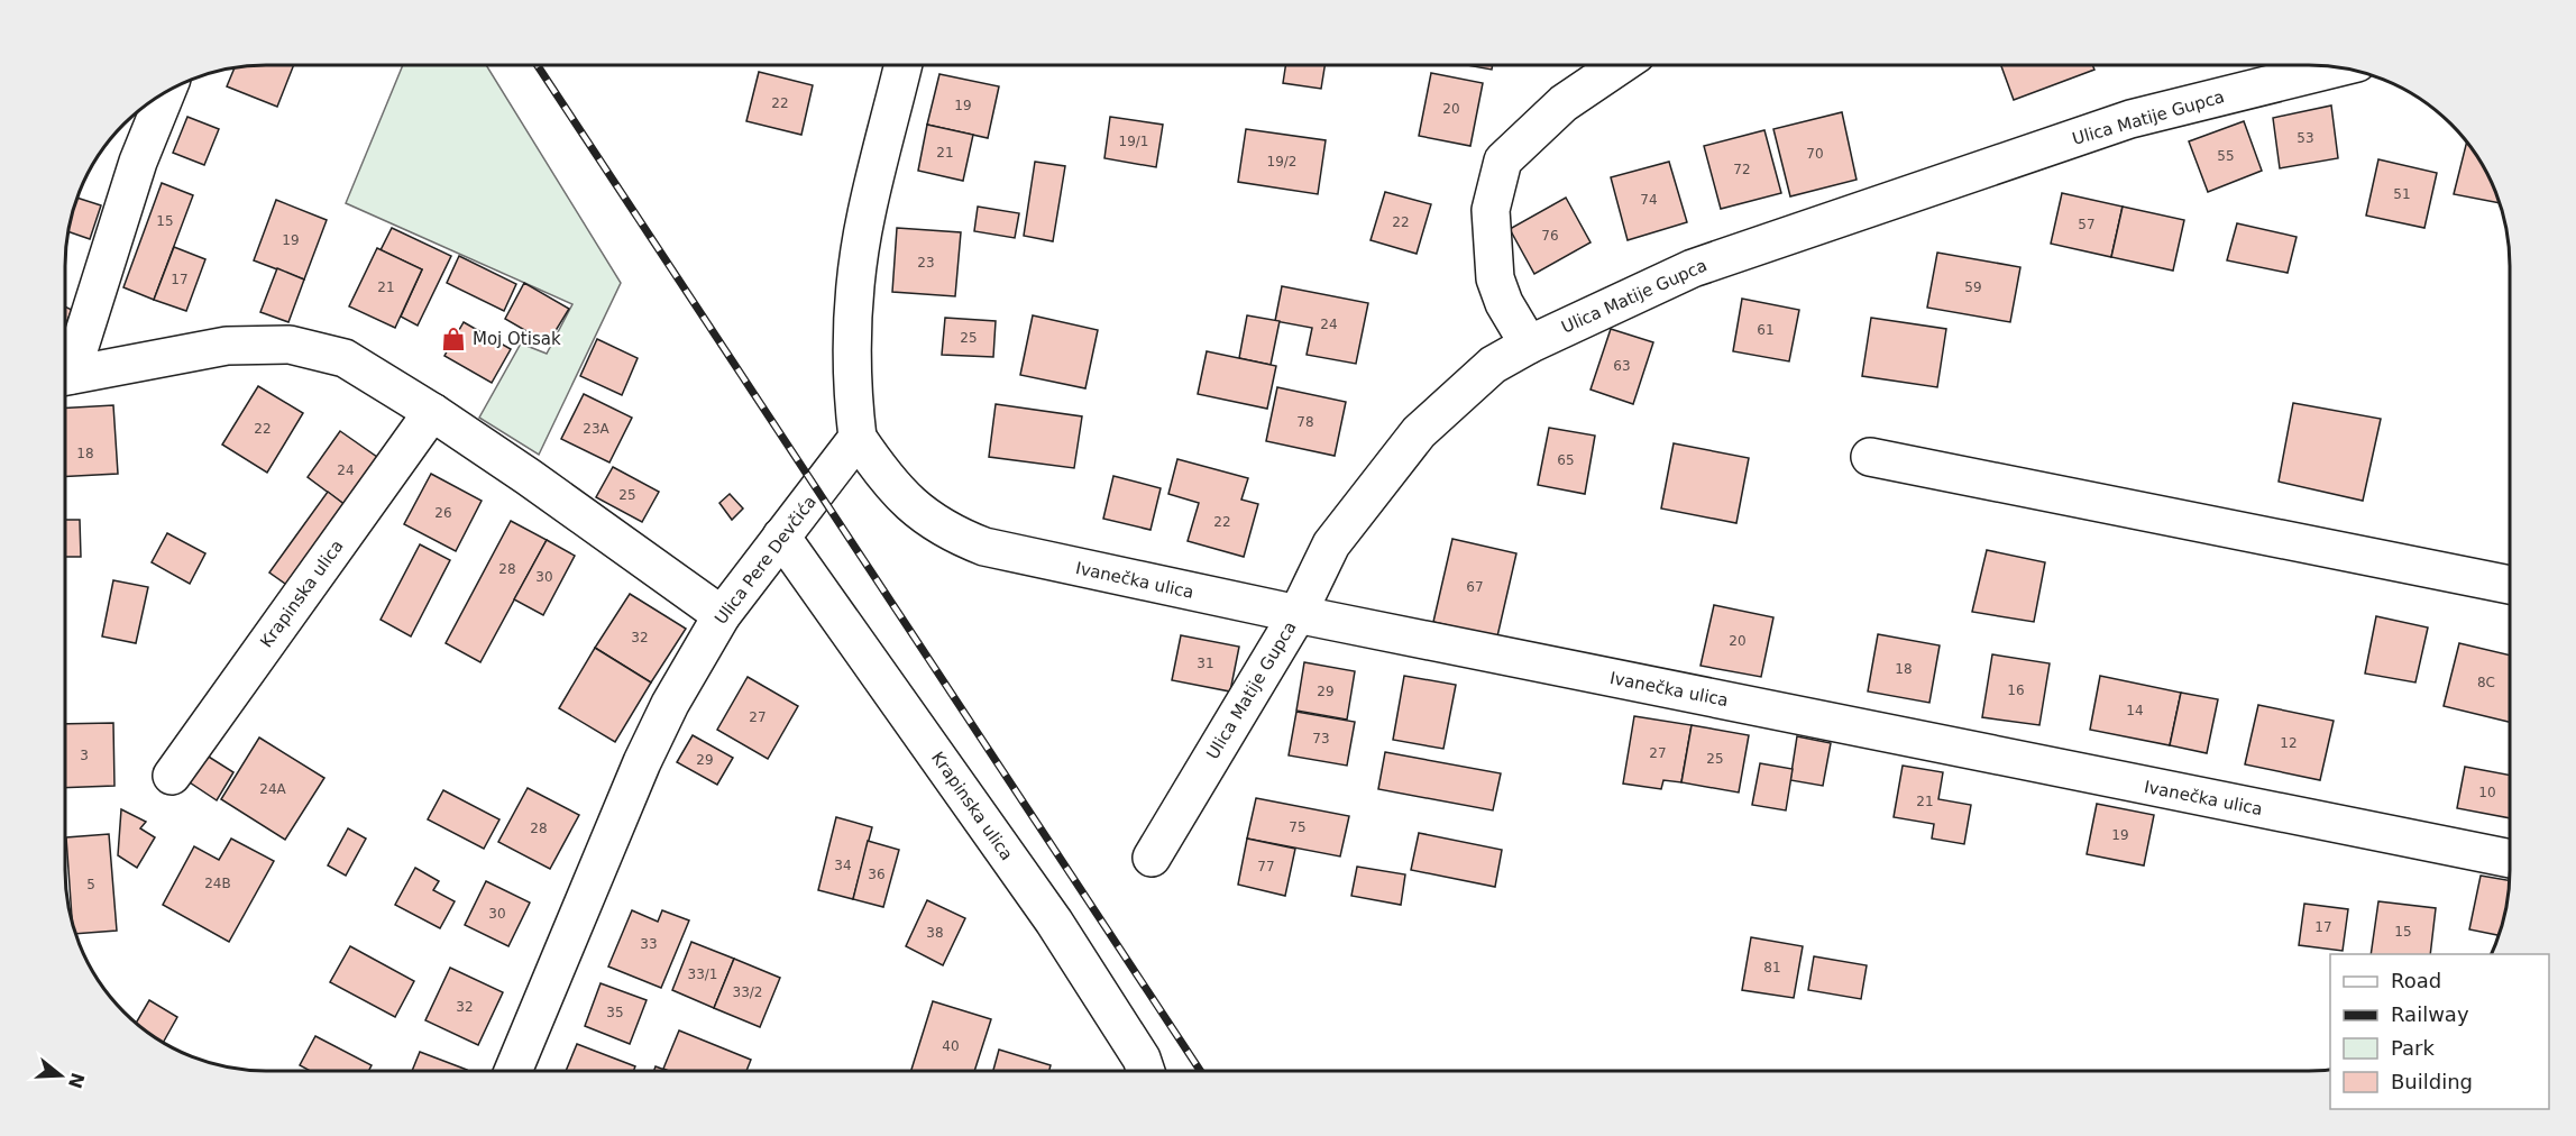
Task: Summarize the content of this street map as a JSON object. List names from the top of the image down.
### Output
{
  "streets": {
    "street": [
      "Ulica Matije Gupca",
      "Ulica Pere Devčića",
      "Ivanečka ulica",
      "Krapinska ulica"
    ]
  },
  "crossings": [
    ["Ulica Matije Gupca", "Ivanečka ulica"],
    ["Ulica Pere Devčića", "Ivanečka ulica"],
    ["Ulica Pere Devčića", "Krapinska ulica"]
  ],
  "places": {
    "shop": ["Moj Otisak"]
  },
  "house_numbers": [
    "22",
    "19",
    "20",
    "53",
    "19/1",
    "21",
    "70",
    "55",
    "19/2",
    "72",
    "51",
    "74",
    "15",
    "22",
    "57",
    "76",
    "19",
    "23",
    "17",
    "21",
    "59",
    "24",
    "61",
    "25",
    "63",
    "78",
    "22",
    "23A",
    "18",
    "65",
    "24",
    "25",
    "26",
    "22",
    "28",
    "30",
    "67",
    "32",
    "20",
    "31",
    "18",
    "8C",
    "16",
    "29",
    "14",
    "27",
    "73",
    "12",
    "27",
    "3",
    "25",
    "29",
    "24A",
    "10",
    "21",
    "75",
    "28",
    "19",
    "34",
    "77",
    "36",
    "24B",
    "5",
    "30",
    "17",
    "15",
    "38",
    "33",
    "81",
    "33/1",
    "33/2",
    "32",
    "35",
    "40"
  ],
  "legend": [
    "Road",
    "Railway",
    "Park",
    "Building"
  ],
  "north": "right"
}
